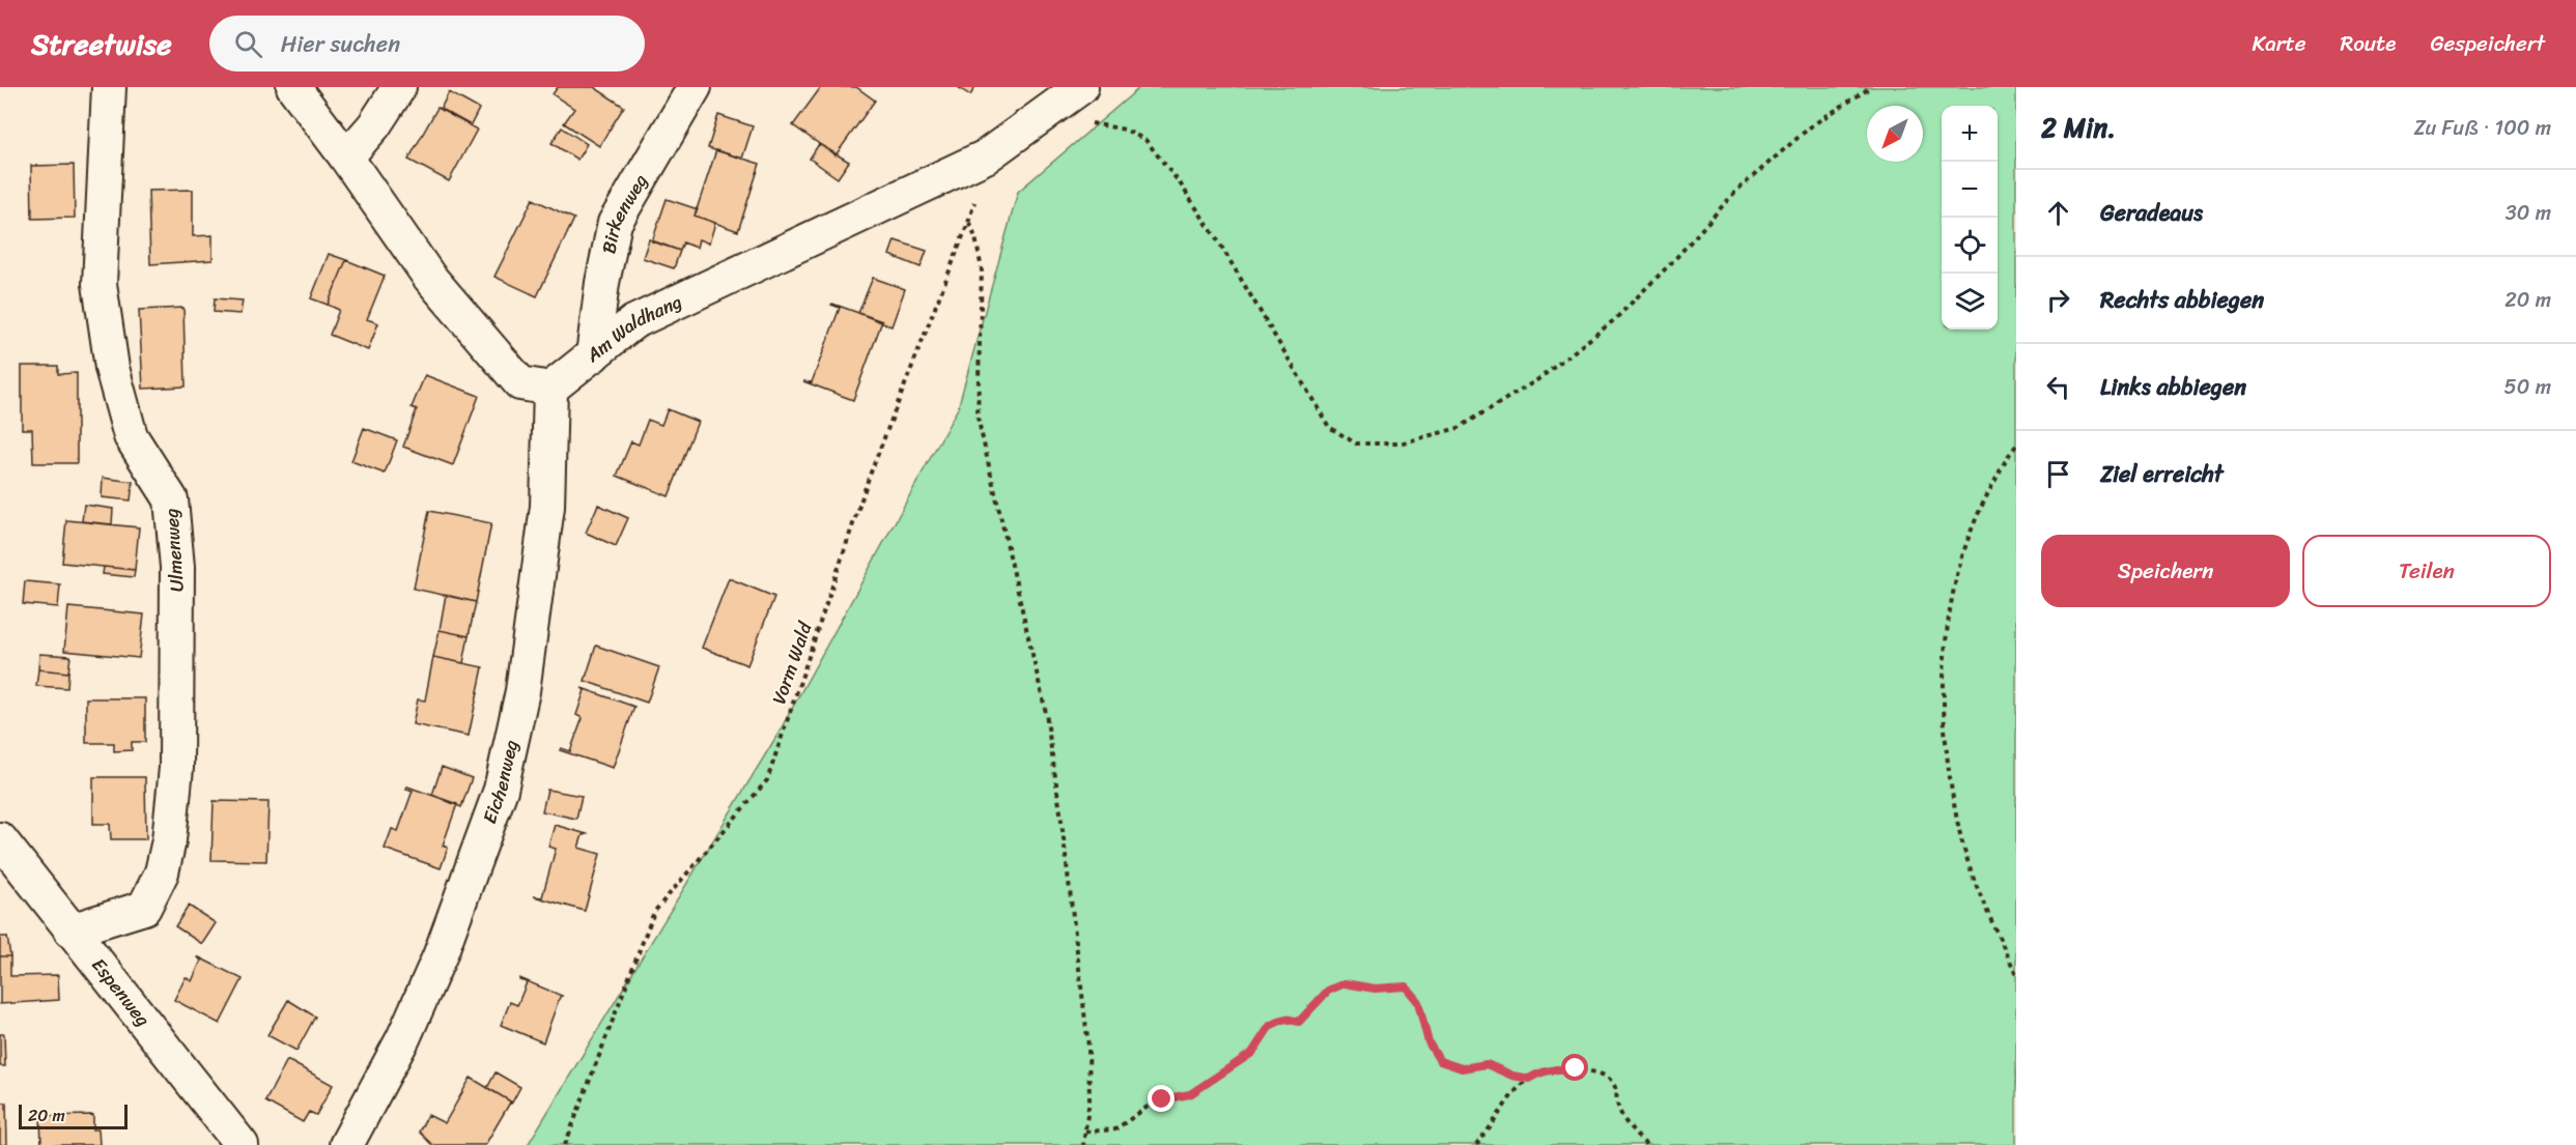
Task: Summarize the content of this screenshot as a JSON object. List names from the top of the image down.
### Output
{
  "streets": {
    "street": [
      "Birkenweg",
      "Am Waldhang",
      "Ulmenweg",
      "Eichenweg",
      "Espenweg"
    ],
    "path": ["Vorm Wald"]
  },
  "crossings": [
    ["Birkenweg", "Am Waldhang"],
    ["Am Waldhang", "Vorm Wald"],
    ["Am Waldhang", "Eichenweg"],
    ["Ulmenweg", "Espenweg"]
  ],
  "scale_bar": "20 m",
  "north": "bottom left",
  "page": {
    "header": "Streetwise",
    "search": "Hier suchen",
    "nav": ["Karte", "Route", "Gespeichert"],
    "heading": ["2 Min.", "Zu Fuß · 100 m"],
    "map_buttons": ["+", "−"],
    "list": [
      ["Geradeaus", "30 m"],
      ["Rechts abbiegen", "20 m"],
      ["Links abbiegen", "50 m"],
      "Ziel erreicht"
    ],
    "buttons": ["Speichern", "Teilen"],
    "scale": "20 m"
  }
}
